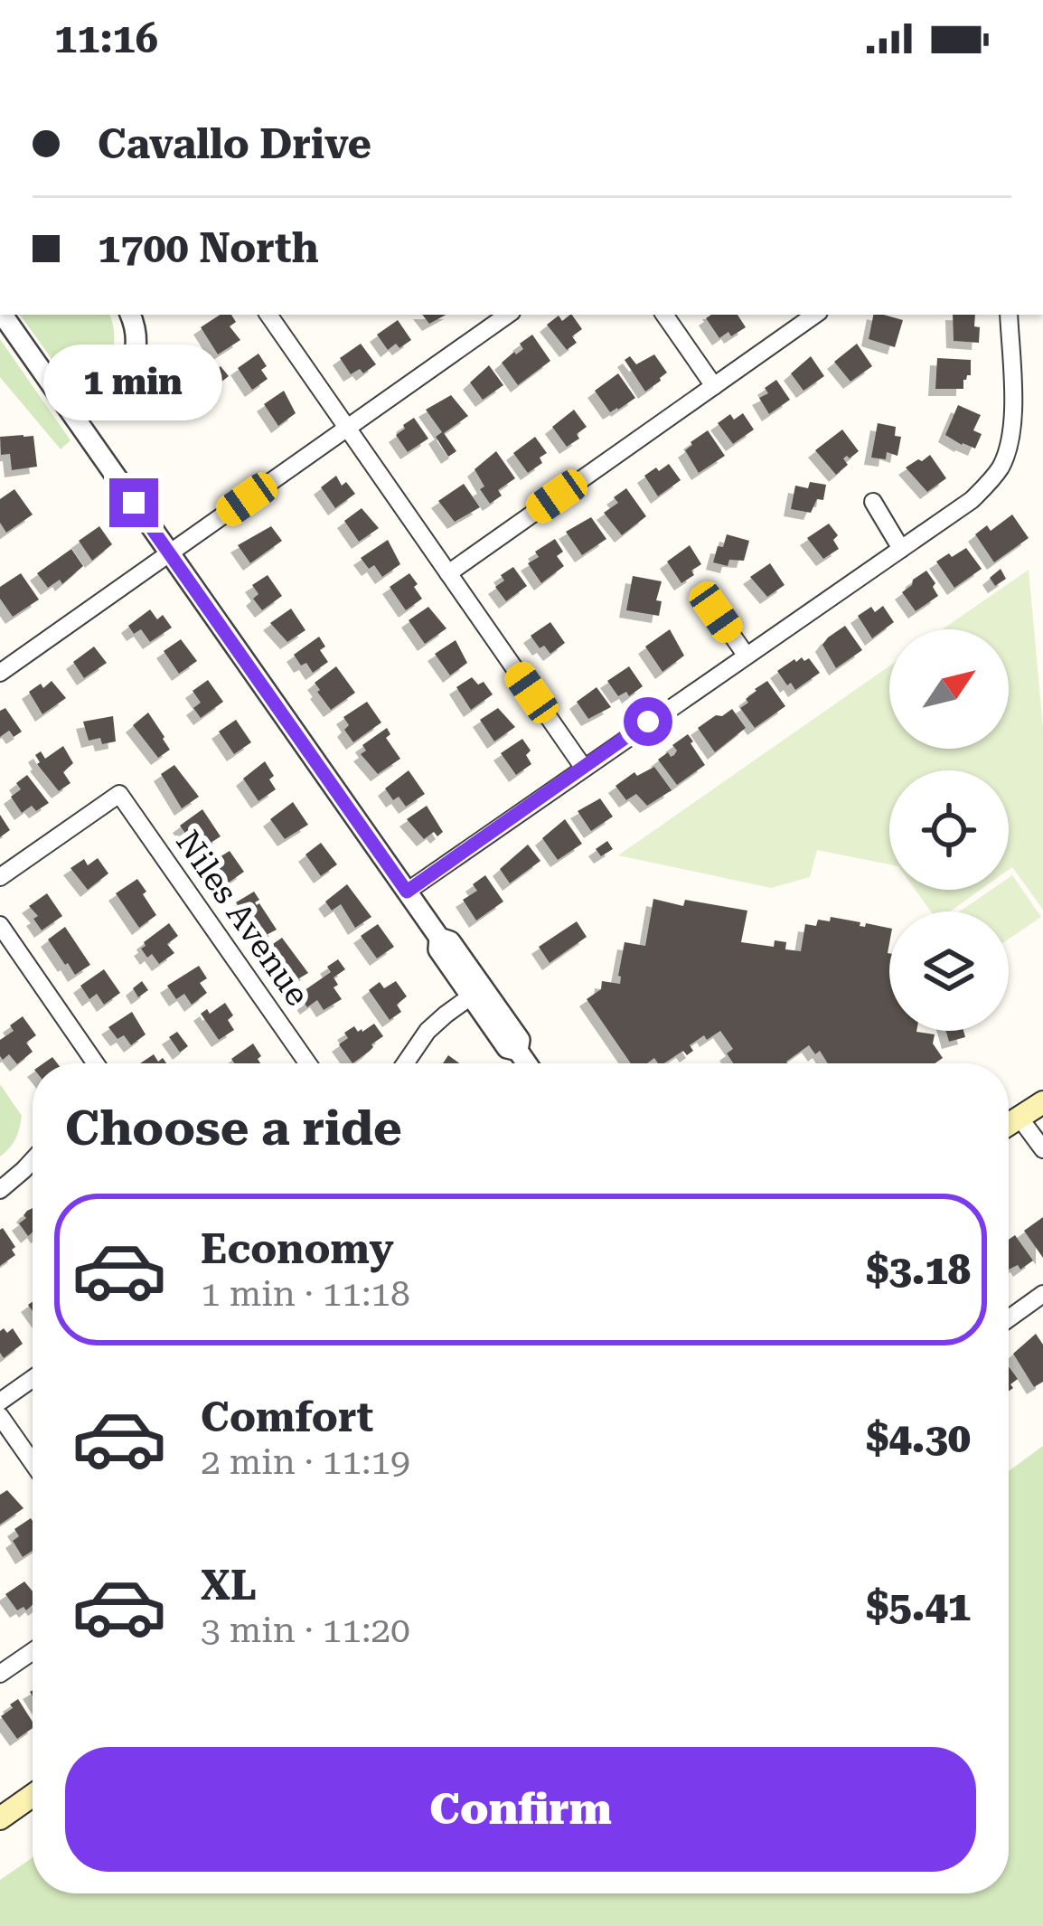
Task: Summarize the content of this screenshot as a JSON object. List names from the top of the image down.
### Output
{
  "streets": {
    "street": ["Niles Avenue"]
  },
  "north": "top right",
  "page": {
    "status": "11:16",
    "banner": ["Cavallo Drive", "1700 North"],
    "bubble": "1 min",
    "heading": "Choose a ride",
    "list": [
      {
        "name": "Economy",
        "note": "1 min · 11:18",
        "value": "$3.18"
      },
      {
        "name": "Comfort",
        "note": "2 min · 11:19",
        "value": "$4.30"
      },
      {
        "name": "XL",
        "note": "3 min · 11:20",
        "value": "$5.41"
      }
    ],
    "buttons": "Confirm"
  }
}
